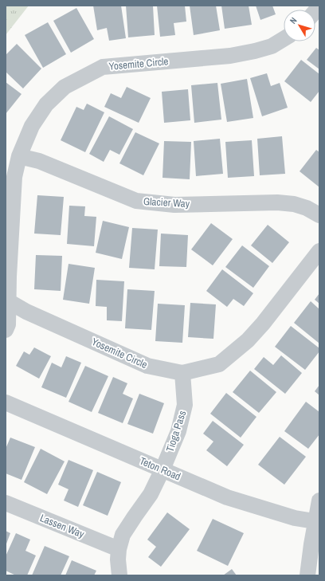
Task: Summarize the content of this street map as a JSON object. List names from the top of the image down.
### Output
{
  "streets": {
    "street": [
      "Yosemite Circle",
      "Glacier Way",
      "Tioga Pass",
      "Teton Road",
      "Lassen Way"
    ]
  },
  "crossings": [
    ["Yosemite Circle", "Glacier Way"],
    ["Yosemite Circle", "Tioga Pass"],
    ["Tioga Pass", "Teton Road"],
    ["Tioga Pass", "Lassen Way"]
  ],
  "north": "top left"
}
